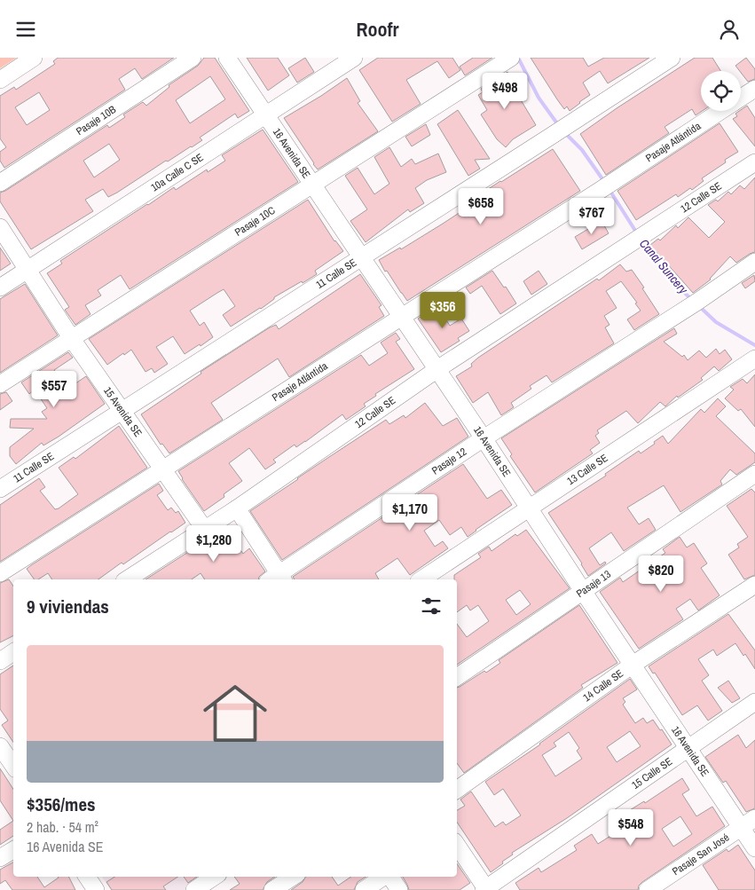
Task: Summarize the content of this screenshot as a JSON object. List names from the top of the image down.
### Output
{
  "streets": {
    "street": [
      "Pasaje 10B",
      "Pasaje Atlántida",
      "16 Avenida SE",
      "10a Calle C SE",
      "12 Calle SE",
      "Pasaje 10C",
      "11 Calle SE",
      "15 Avenida SE",
      "Pasaje 12",
      "13 Calle SE",
      "Pasaje 13",
      "14 Calle SE",
      "15 Calle SE",
      "Pasaje San José"
    ]
  },
  "crossings": [
    ["Pasaje Atlántida", "16 Avenida SE"],
    ["Pasaje Atlántida", "15 Avenida SE"],
    ["16 Avenida SE", "10a Calle C SE"],
    ["16 Avenida SE", "12 Calle SE"],
    ["16 Avenida SE", "Pasaje 10C"],
    ["16 Avenida SE", "11 Calle SE"],
    ["16 Avenida SE", "Pasaje 12"],
    ["16 Avenida SE", "13 Calle SE"],
    ["16 Avenida SE", "Pasaje 13"],
    ["16 Avenida SE", "14 Calle SE"],
    ["16 Avenida SE", "15 Calle SE"],
    ["16 Avenida SE", "Pasaje San José"],
    ["10a Calle C SE", "15 Avenida SE"],
    ["12 Calle SE", "15 Avenida SE"],
    ["Pasaje 10C", "15 Avenida SE"],
    ["11 Calle SE", "15 Avenida SE"]
  ],
  "water": ["Canal Suncery"],
  "page": {
    "header": "Roofr",
    "price": [
      "$498",
      "$658",
      "$767",
      "$356",
      "$557",
      "$1,170",
      "$1,280",
      "$820",
      "$548"
    ],
    "heading": "9 viviendas",
    "list": [
      {
        "name": "$356/mes",
        "note": "2 hab. · 54 m² · 16 Avenida SE"
      }
    ]
  }
}
